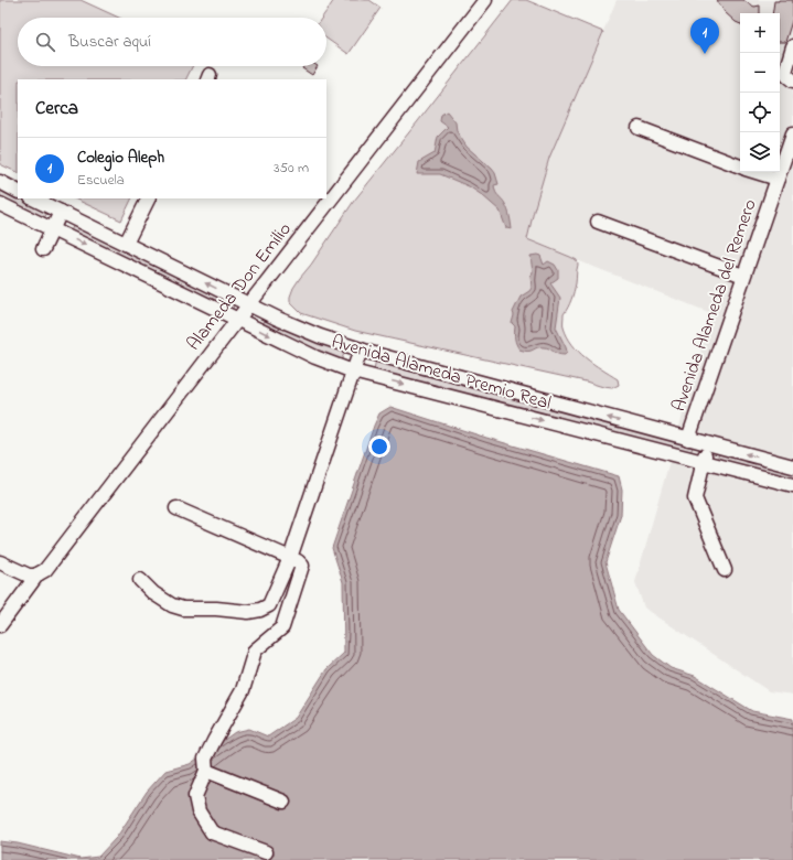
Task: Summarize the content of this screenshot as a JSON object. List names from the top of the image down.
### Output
{
  "streets": {
    "street": ["Alameda Don Emilio", "Avenida Alameda del Remero", "Avenida Alameda Premio Real"]
  },
  "crossings": [
    ["Alameda Don Emilio", "Avenida Alameda Premio Real"],
    ["Avenida Alameda del Remero", "Avenida Alameda Premio Real"]
  ],
  "page": {
    "map_buttons": ["+", "−"],
    "pins": "1",
    "search": "Buscar aquí",
    "heading": "Cerca",
    "list": [
      {
        "mark": "1",
        "name": "Colegio Aleph",
        "note": "Escuela",
        "value": "350 m"
      }
    ]
  }
}
